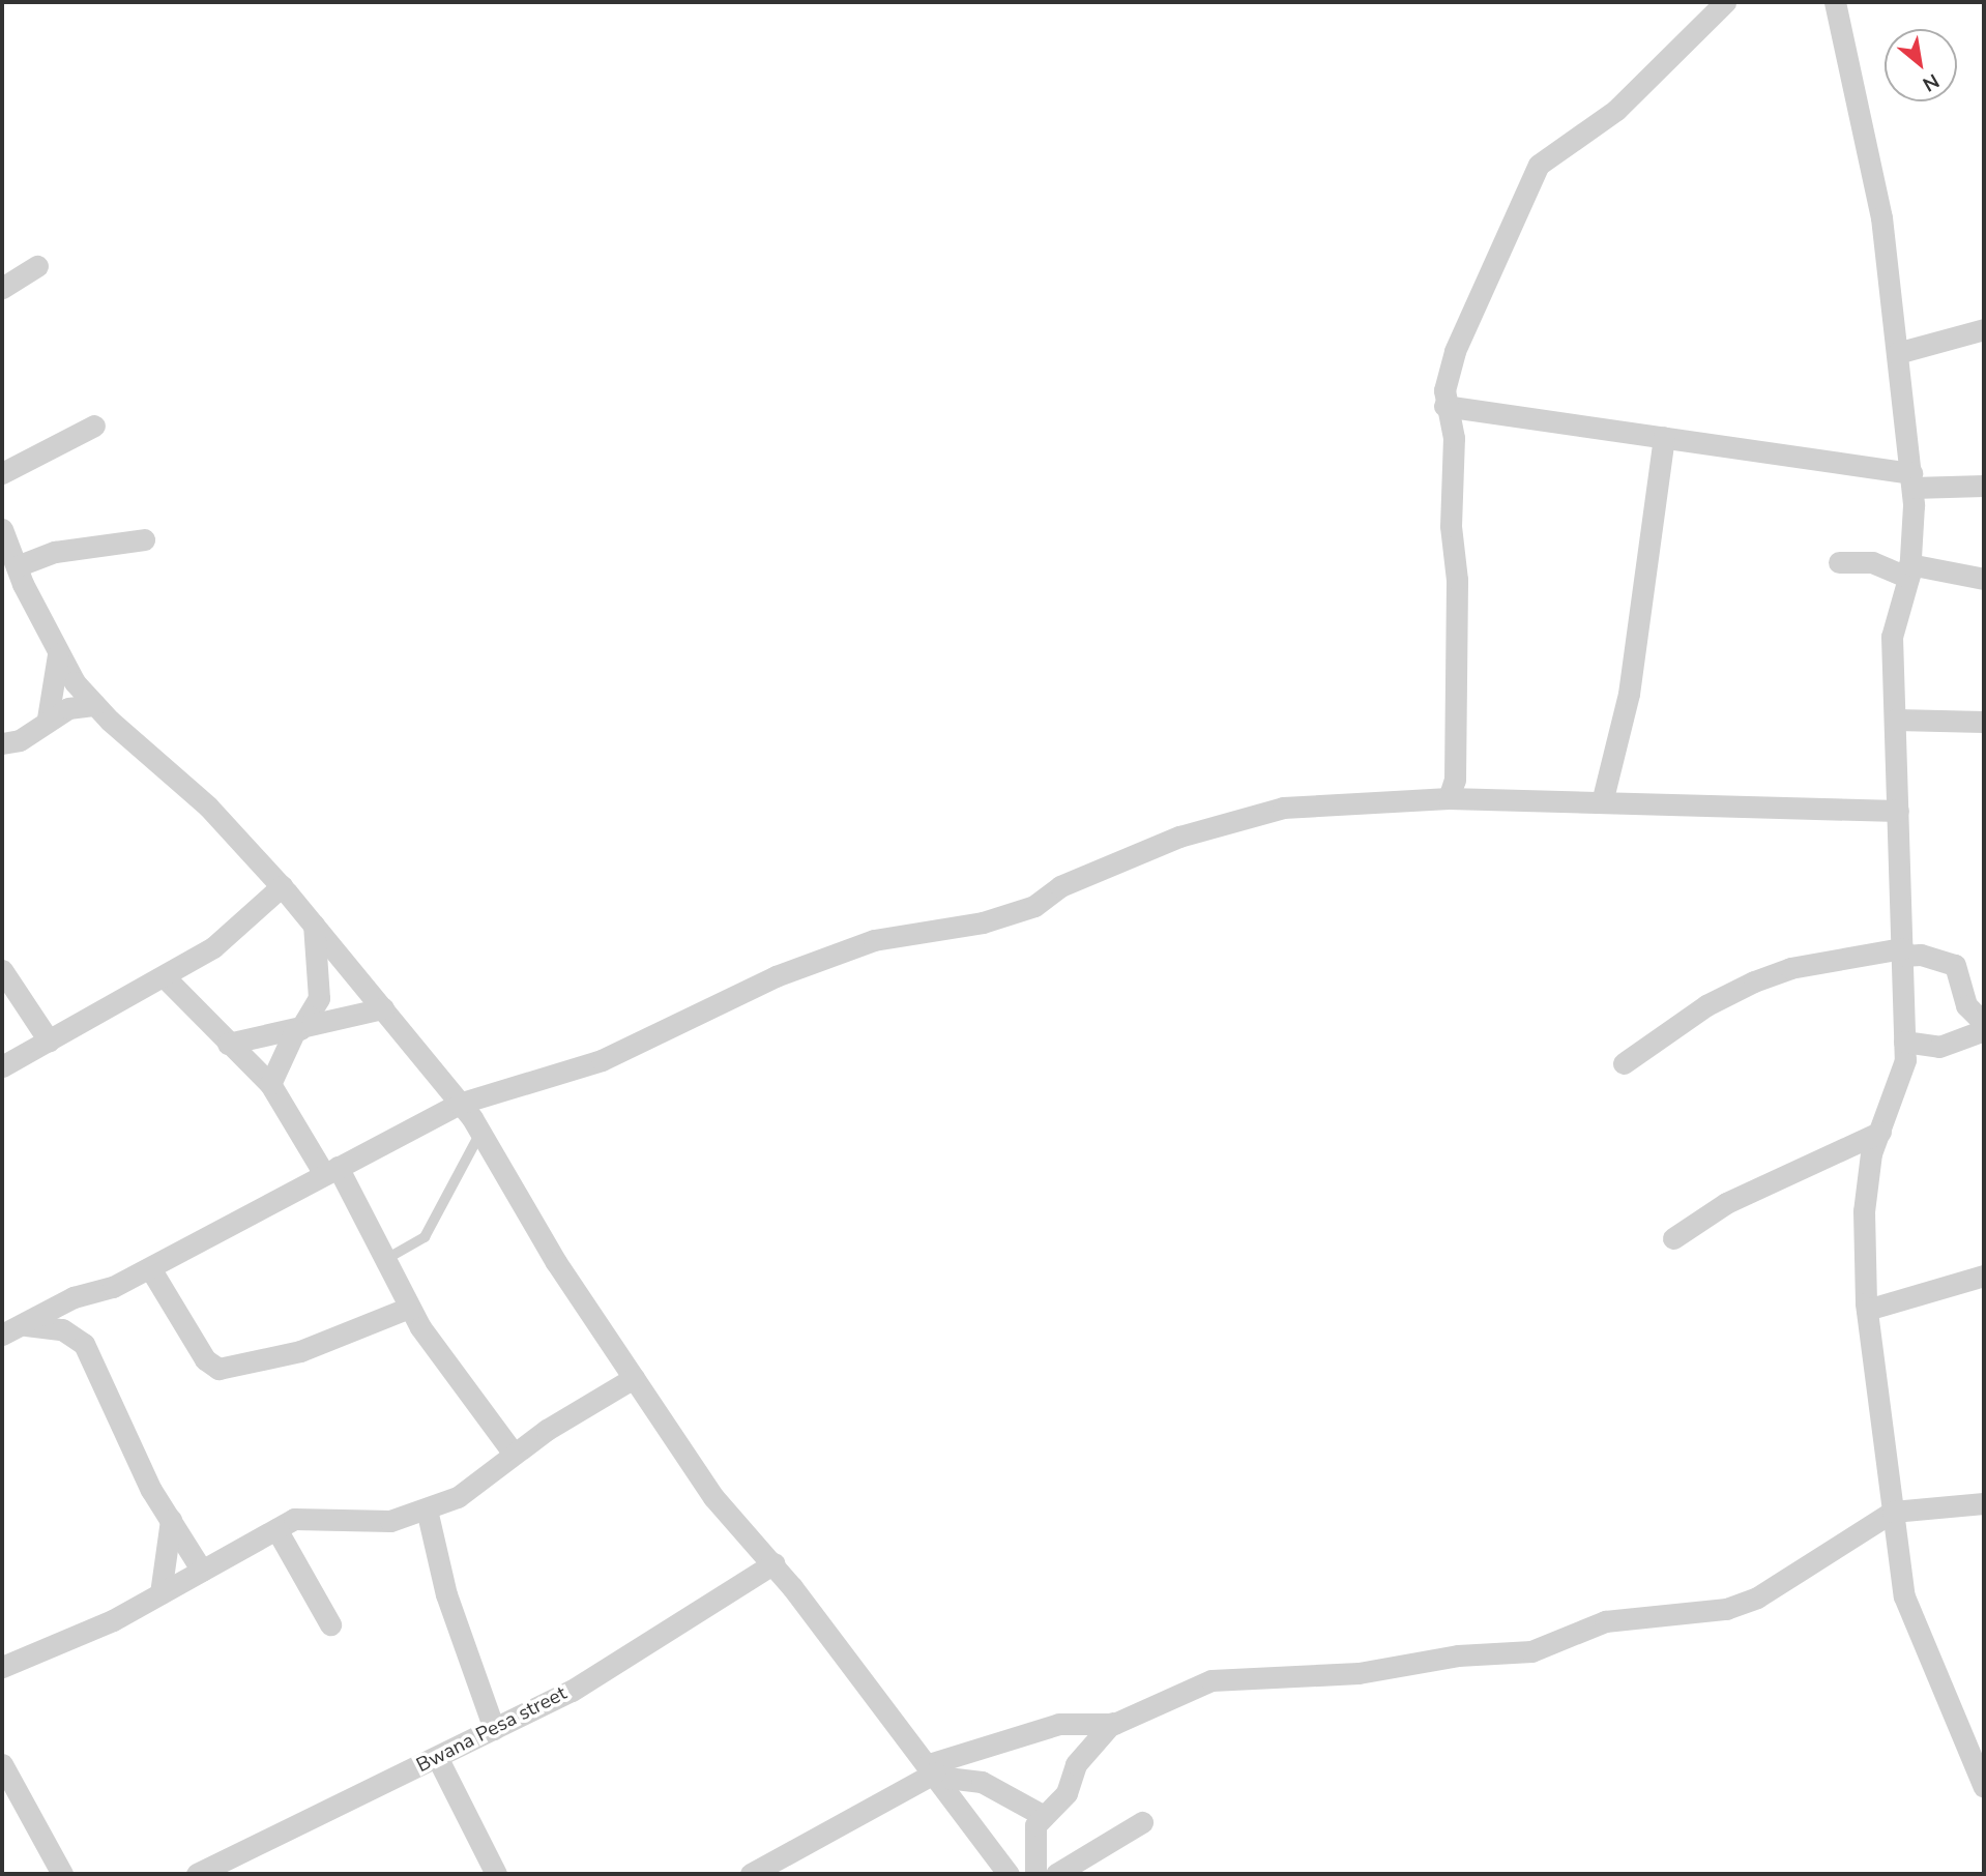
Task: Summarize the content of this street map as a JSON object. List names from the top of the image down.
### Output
{
  "streets": {
    "street": ["Bwana Pesa street"]
  },
  "north": "bottom right"
}
